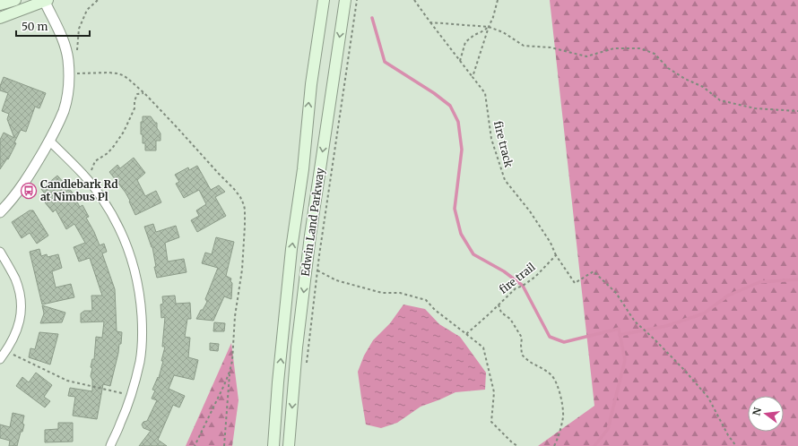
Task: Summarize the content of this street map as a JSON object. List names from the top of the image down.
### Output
{
  "streets": {
    "main road": ["Edwin Land Parkway"],
    "path": ["fire track", "fire trail"]
  },
  "crossings": [
    ["fire track", "fire trail"]
  ],
  "places": {
    "bus stop": ["Candlebark Rd at Nimbus Pl"]
  },
  "scale_bar": "50 m",
  "north": "left"
}
